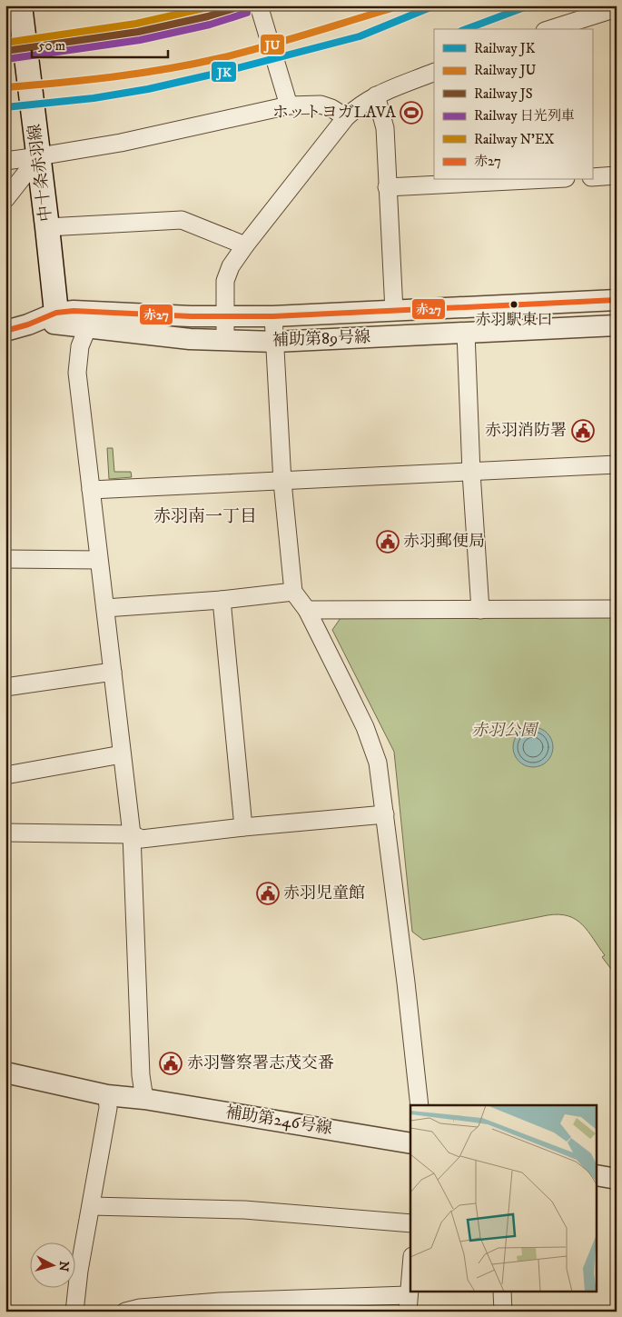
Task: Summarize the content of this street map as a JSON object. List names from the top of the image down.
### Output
{
  "streets": {
    "main road": ["中十条赤羽線"],
    "street": ["補助第89号線", "補助第246号線"]
  },
  "crossings": [
    ["中十条赤羽線", "補助第89号線"]
  ],
  "districts": ["赤羽南一丁目"],
  "parks": ["赤羽公園"],
  "places": {
    "sports": ["ホットヨガLAVA"],
    "other": ["赤羽駅東口"],
    "public building": [
      "赤羽消防署",
      "赤羽郵便局",
      "赤羽児童館",
      "赤羽警察署志茂交番"
    ]
  },
  "lines": [
    "rail line JK",
    "rail line JU",
    "rail line JS",
    "rail line N'EX",
    "rail line 日光列車",
    "transit line 赤27"
  ],
  "legend": [
    "Railway JK",
    "Railway JU",
    "Railway JS",
    "Railway 日光列車",
    "Railway N'EX",
    "赤27"
  ],
  "scale_bar": "50 m",
  "north": "right"
}
